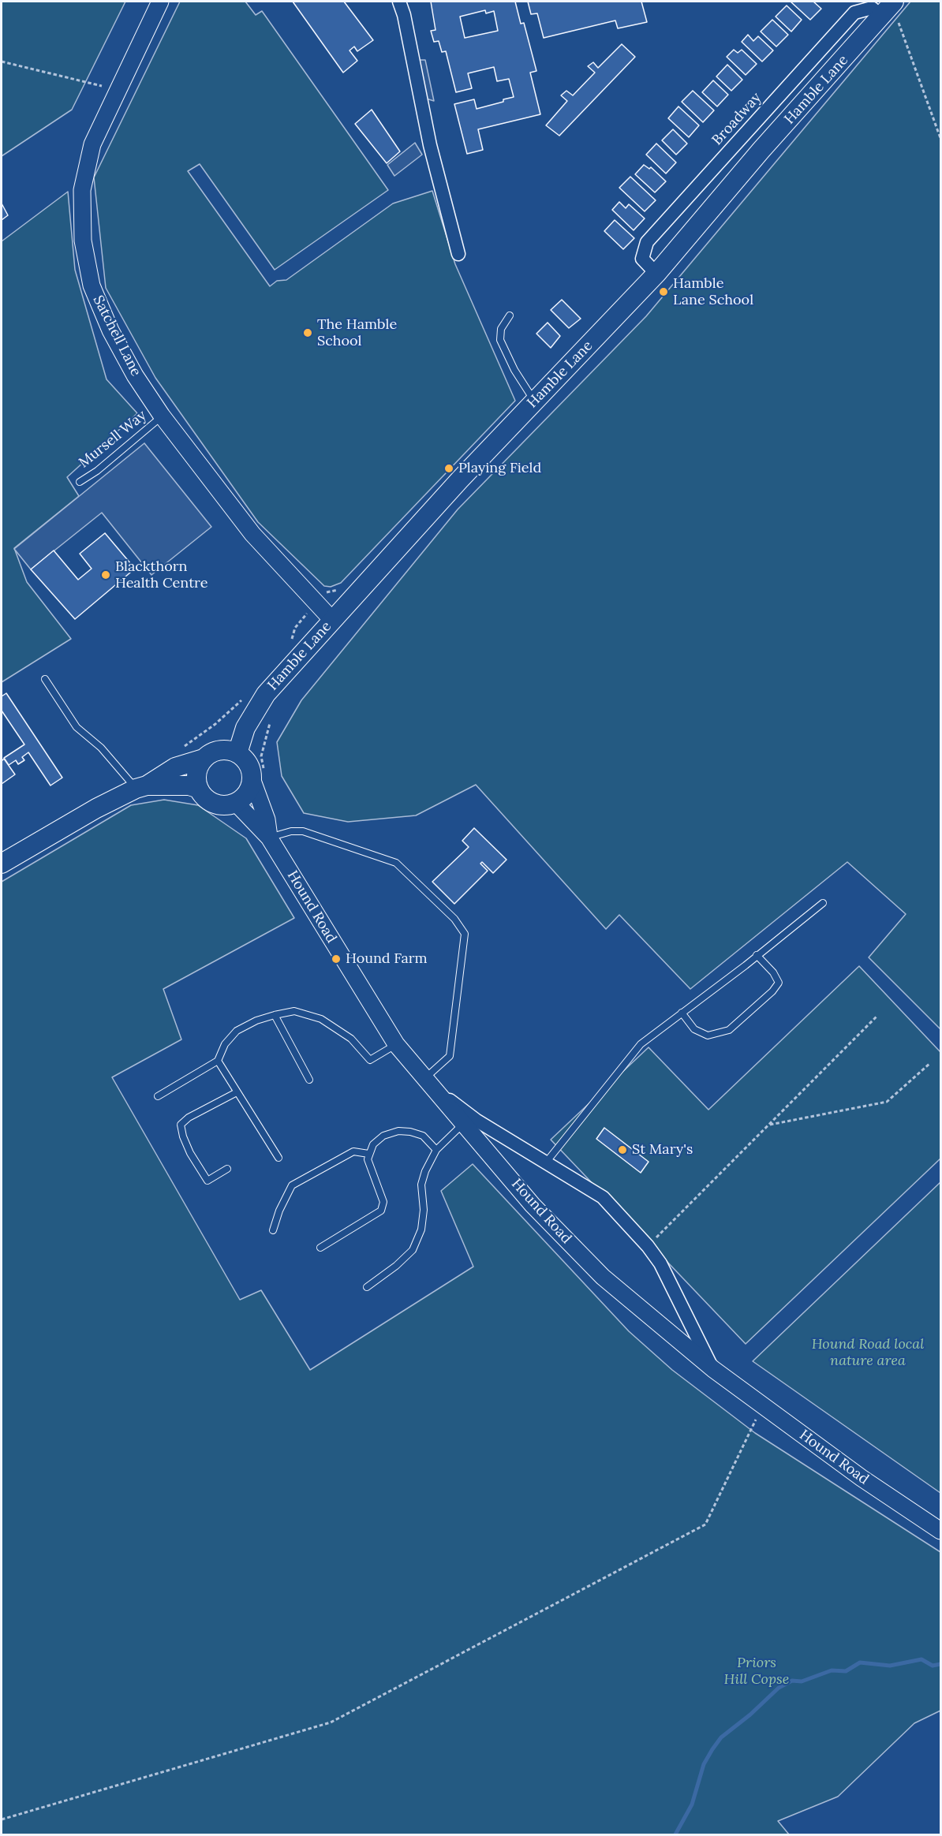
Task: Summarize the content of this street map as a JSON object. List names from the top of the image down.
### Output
{
  "streets": {
    "main road": ["Hamble Lane"],
    "street": ["Broadway", "Satchell Lane", "Hound Road"],
    "lane": ["Mursell Way"]
  },
  "crossings": [
    ["Hamble Lane", "Broadway"],
    ["Hamble Lane", "Satchell Lane"],
    ["Satchell Lane", "Mursell Way"]
  ],
  "parks": ["Hound Road local nature area", "Priors Hill Copse"],
  "places": [
    "Hamble Lane School",
    "The Hamble School",
    "Playing Field",
    "Blackthorn Health Centre",
    "Hound Farm",
    "St Mary's"
  ]
}
